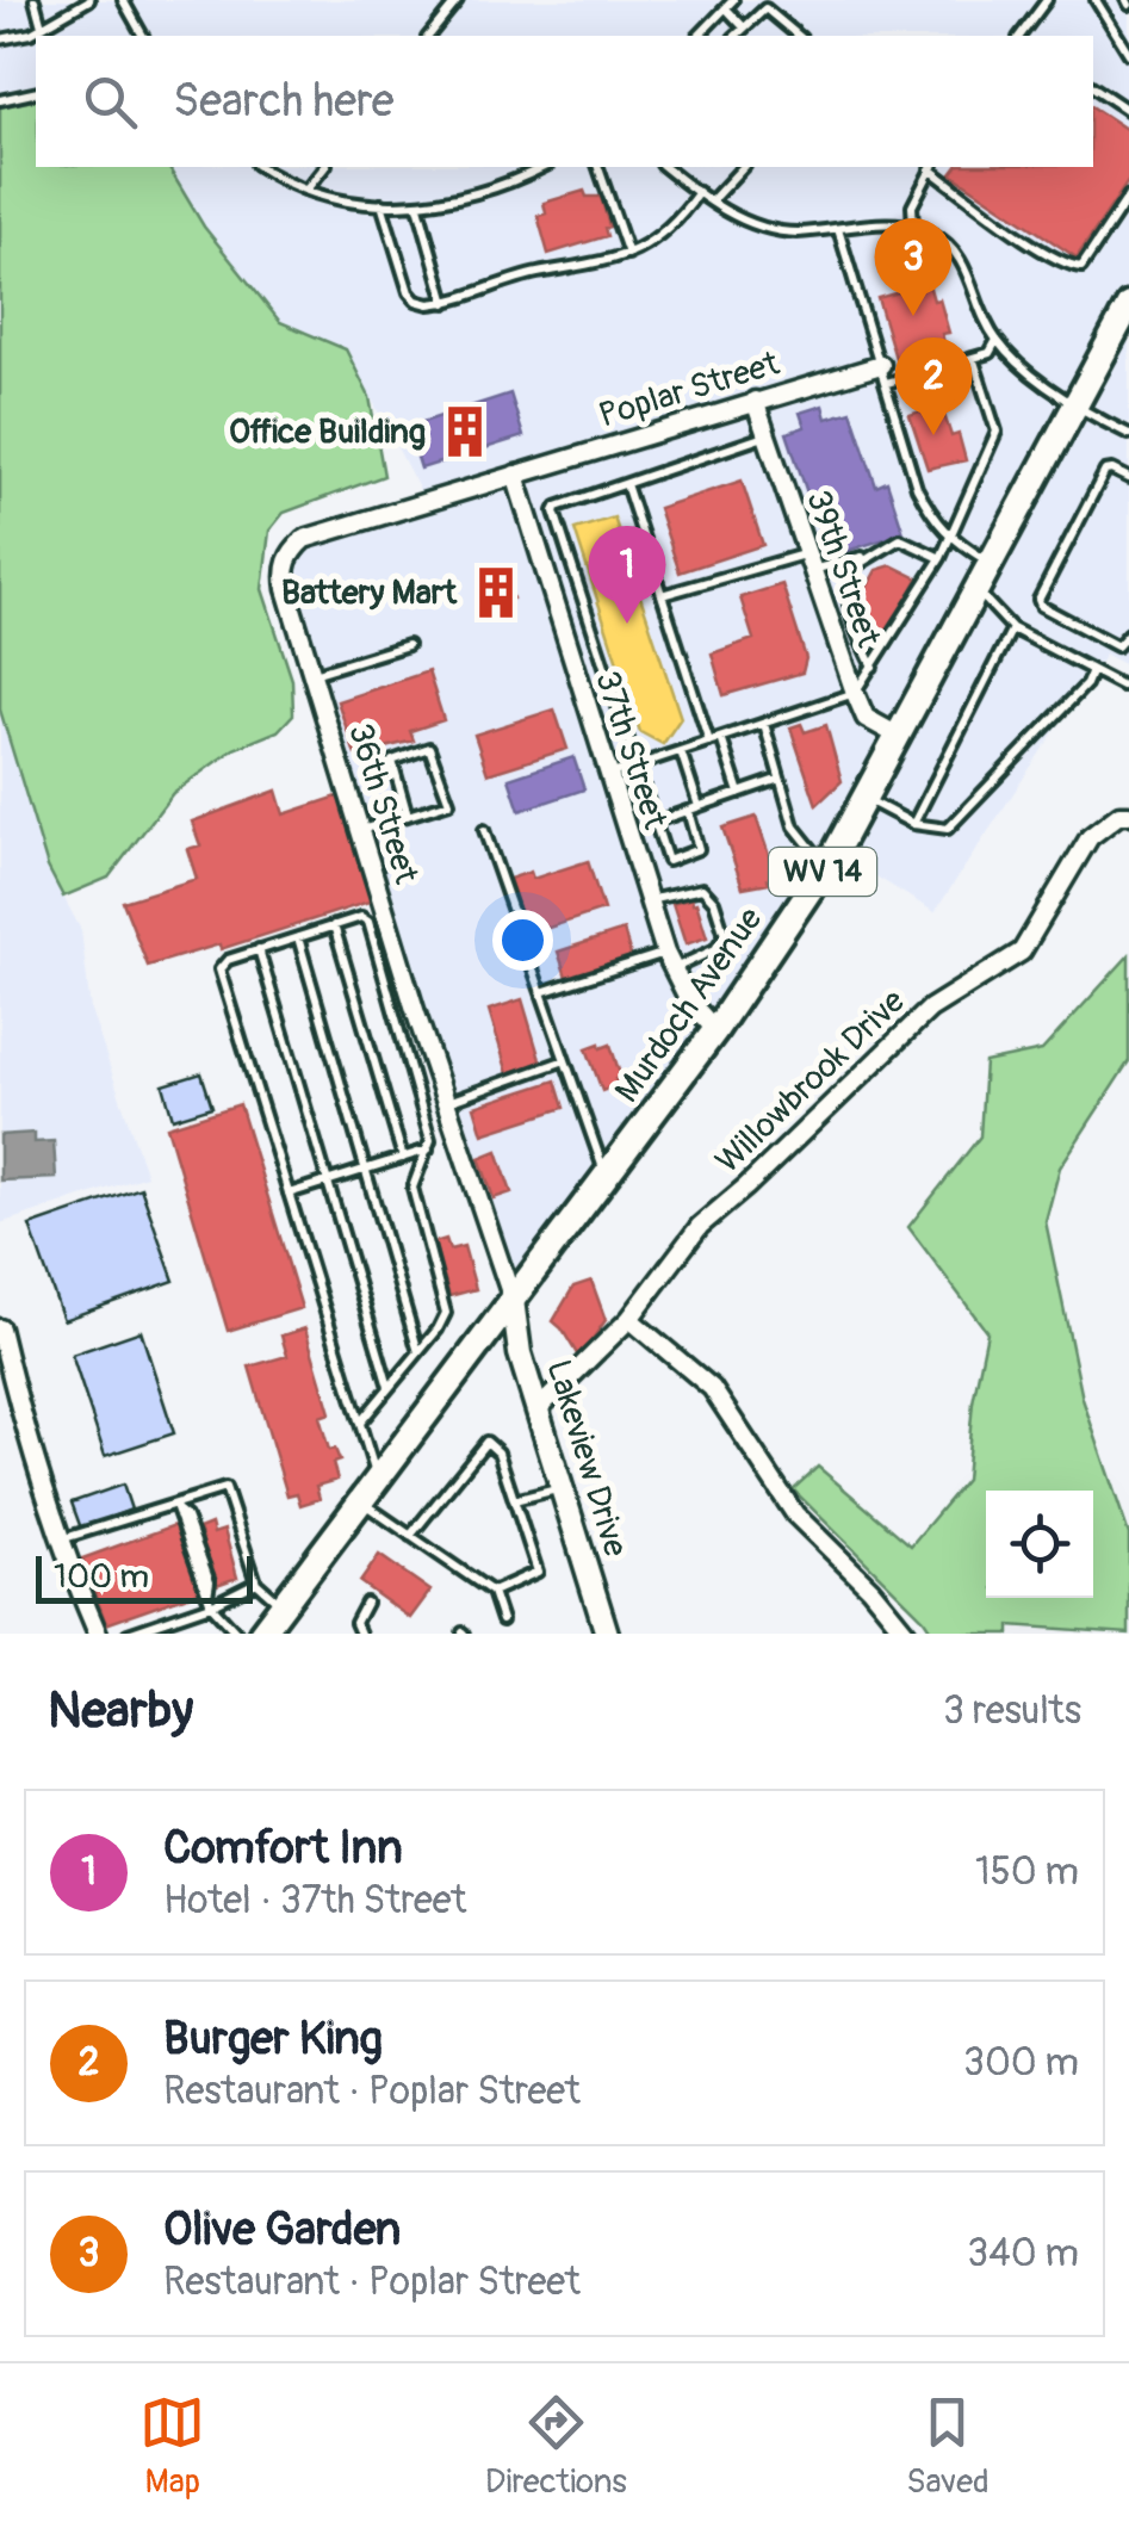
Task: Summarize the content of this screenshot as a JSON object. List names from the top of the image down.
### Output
{
  "streets": {
    "main road": ["WV 14", "Murdoch Avenue"],
    "street": [
      "Poplar Street",
      "39th Street",
      "37th Street",
      "36th Street",
      "Willowbrook Drive",
      "Lakeview Drive"
    ]
  },
  "crossings": [
    ["Poplar Street", "39th Street"],
    ["Poplar Street", "37th Street"],
    ["Poplar Street", "36th Street"],
    ["39th Street", "Murdoch Avenue"],
    ["37th Street", "36th Street"],
    ["37th Street", "Murdoch Avenue"],
    ["36th Street", "Murdoch Avenue"],
    ["36th Street", "Lakeview Drive"],
    ["Murdoch Avenue", "Lakeview Drive"],
    ["Willowbrook Drive", "Lakeview Drive"]
  ],
  "places": {
    "building": ["Office Building", "Battery Mart"]
  },
  "scale_bar": "100 m",
  "page": {
    "search": "Search here",
    "pins": ["3", "2", "1"],
    "scale": "100 m",
    "heading": ["Nearby", "3 results"],
    "list": [
      {
        "mark": "1",
        "name": "Comfort Inn",
        "note": "Hotel · 37th Street",
        "value": "150 m"
      },
      {
        "mark": "2",
        "name": "Burger King",
        "note": "Restaurant · Poplar Street",
        "value": "300 m"
      },
      {
        "mark": "3",
        "name": "Olive Garden",
        "note": "Restaurant · Poplar Street",
        "value": "340 m"
      }
    ],
    "nav": ["Map", "Directions", "Saved"]
  }
}
